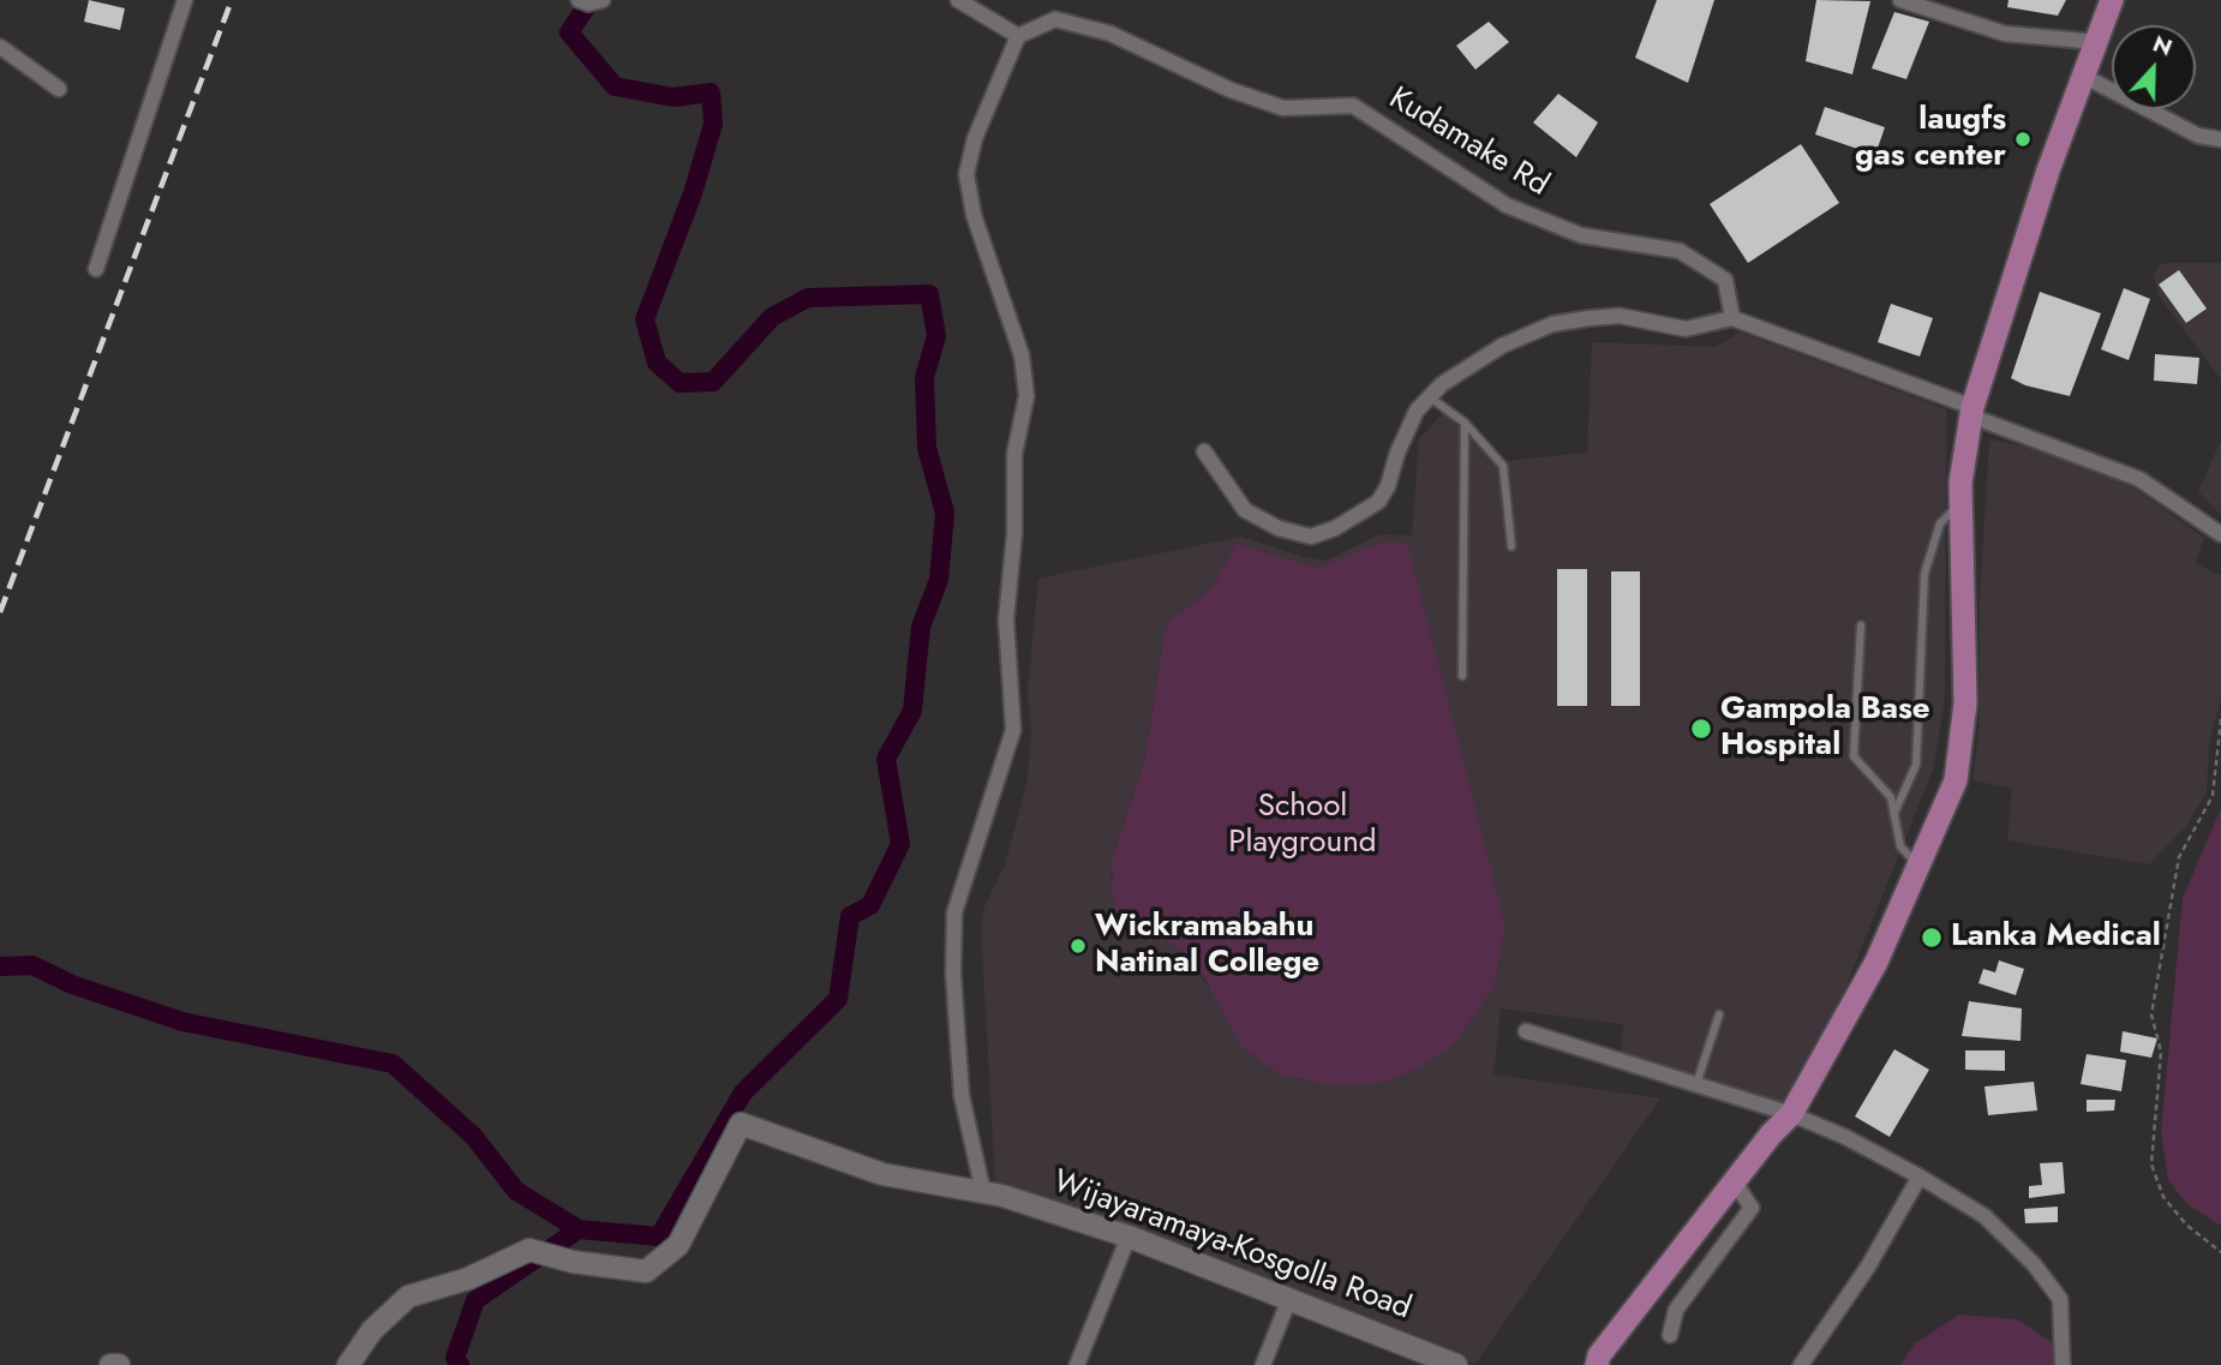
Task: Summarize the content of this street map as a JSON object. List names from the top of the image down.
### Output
{
  "streets": {
    "street": ["Kudamake Rd", "Wijayaramaya-Kosgolla Road"]
  },
  "parks": ["School Playground"],
  "places": [
    "laugfs gas center",
    "Gampola Base Hospital",
    "Lanka Medical",
    "Wickramabahu Natinal College"
  ],
  "north": "top"
}
